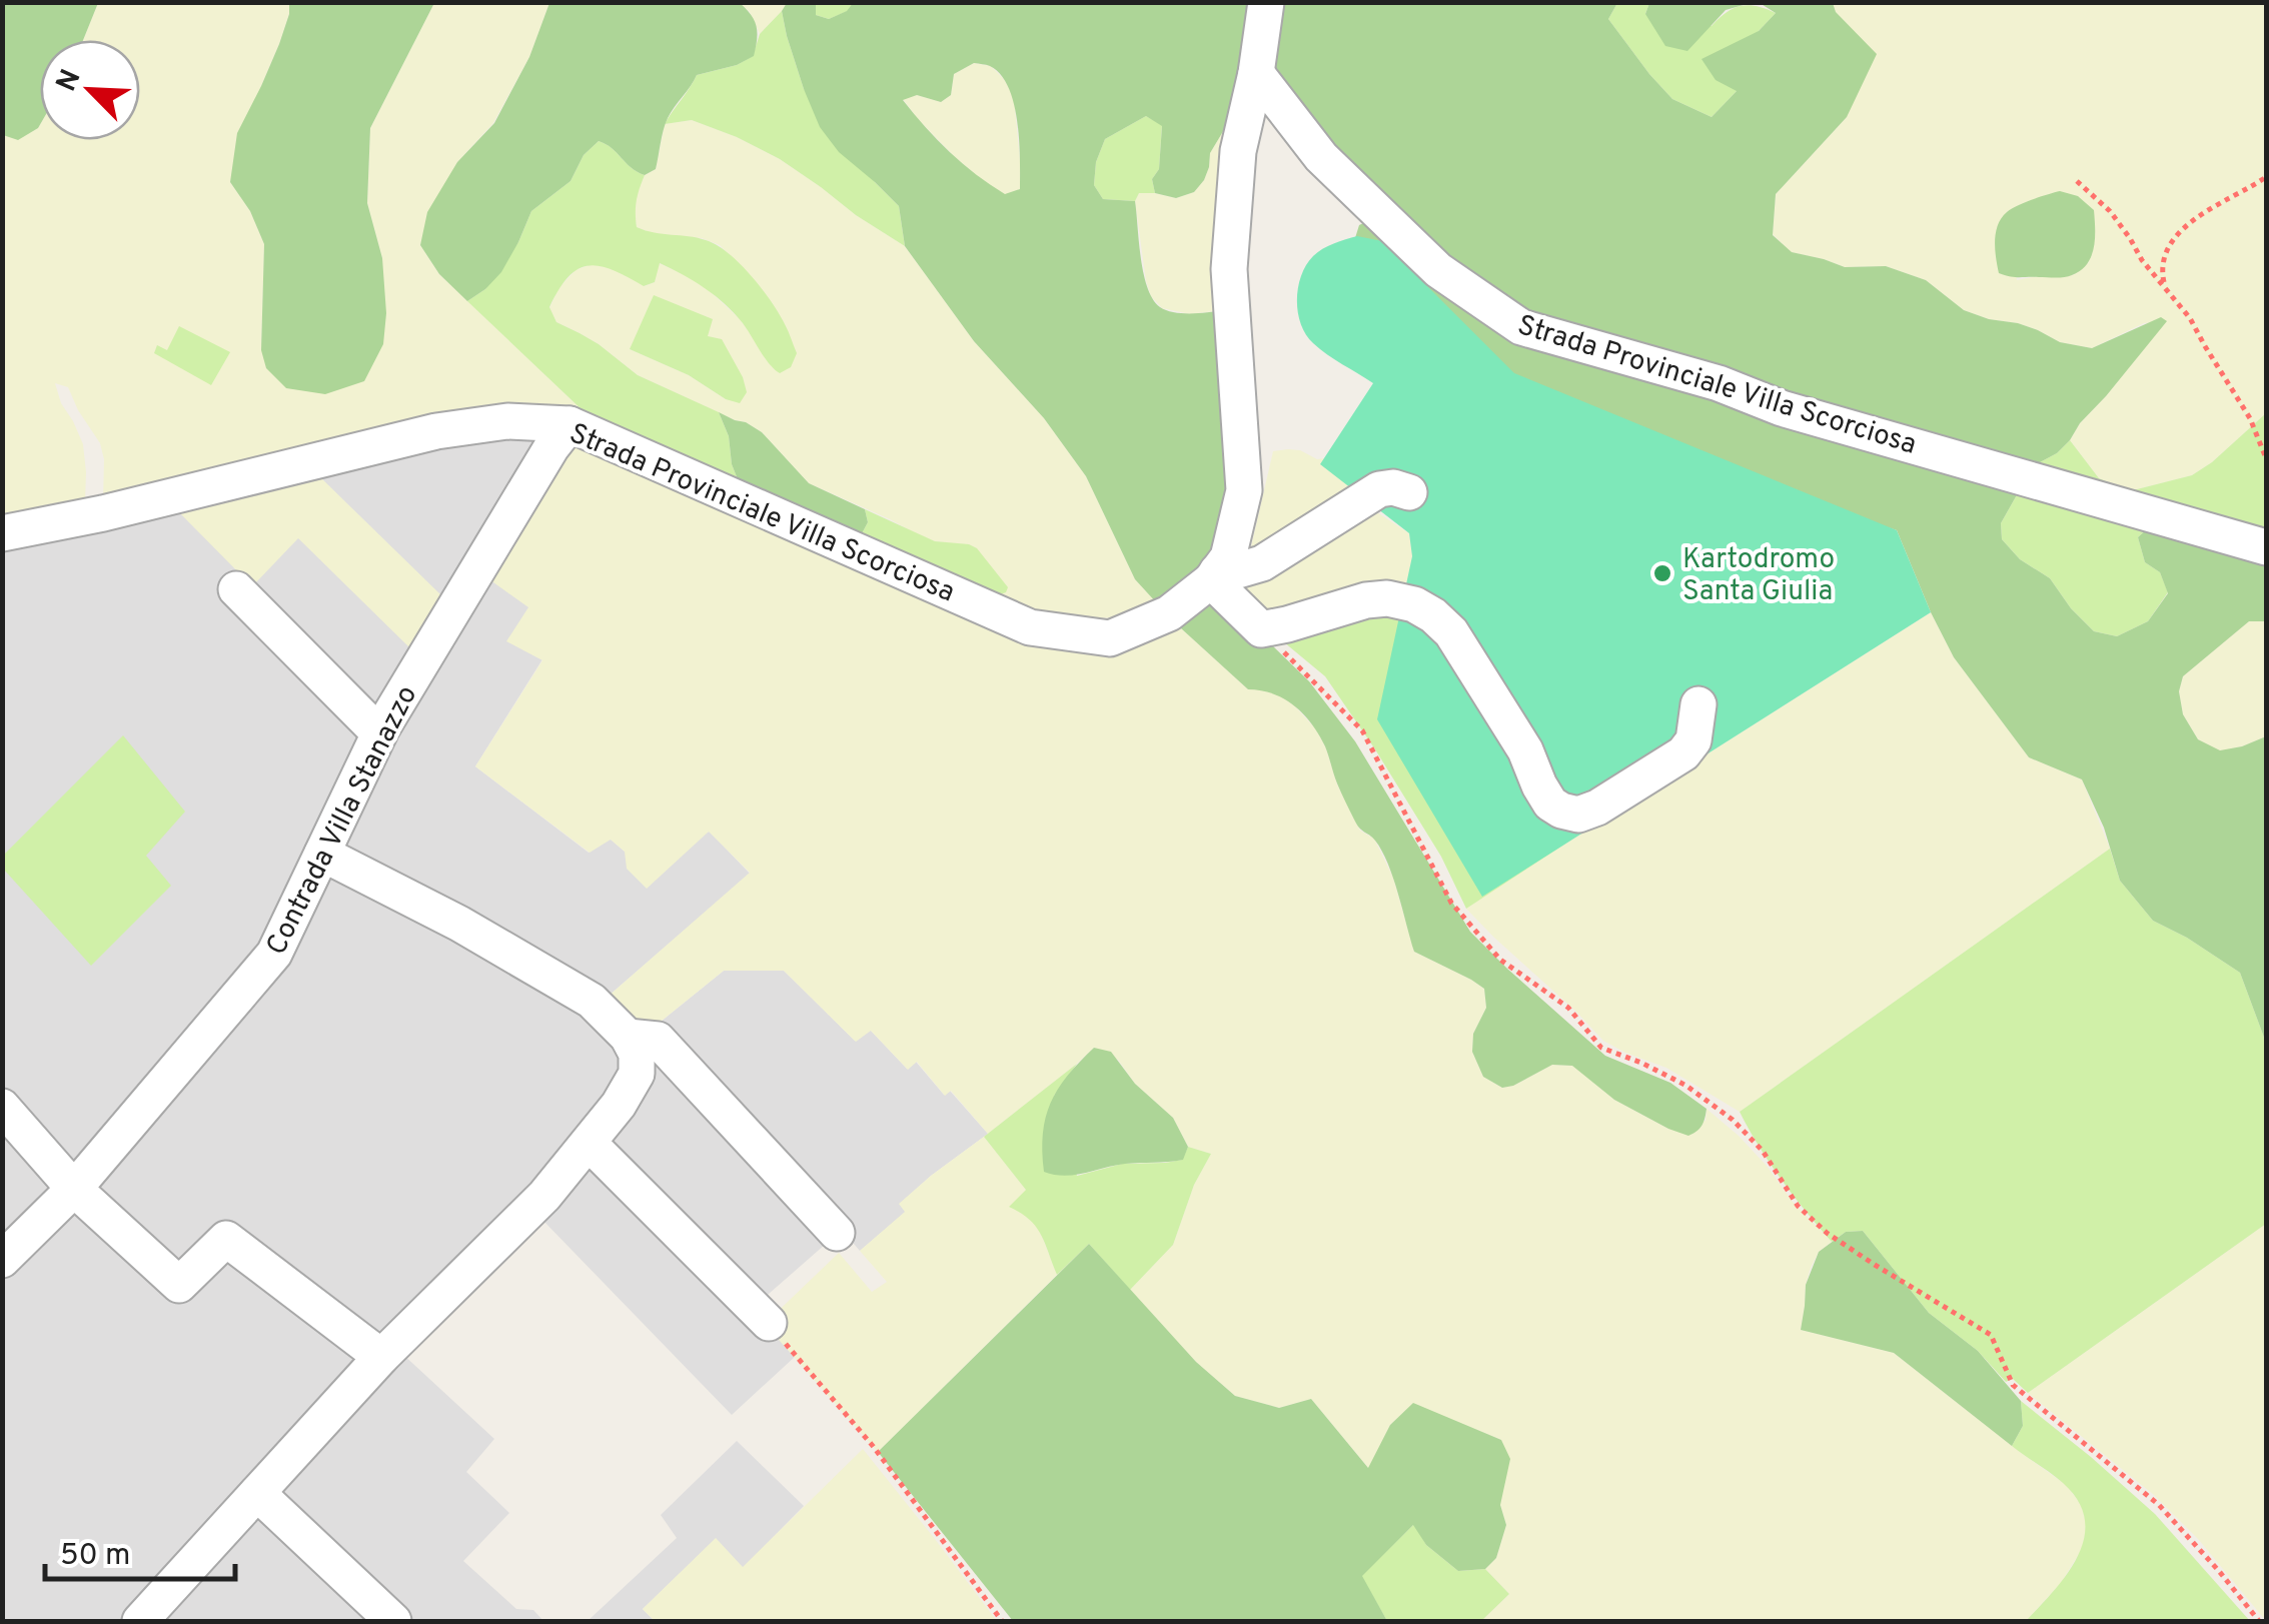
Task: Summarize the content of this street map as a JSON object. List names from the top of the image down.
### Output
{
  "streets": {
    "street": ["Strada Provinciale Villa Scorciosa", "Contrada Villa Stanazzo"]
  },
  "crossings": [
    ["Strada Provinciale Villa Scorciosa", "Contrada Villa Stanazzo"]
  ],
  "places": ["Kartodromo Santa Giulia"],
  "scale_bar": "50 m",
  "north": "top left"
}
